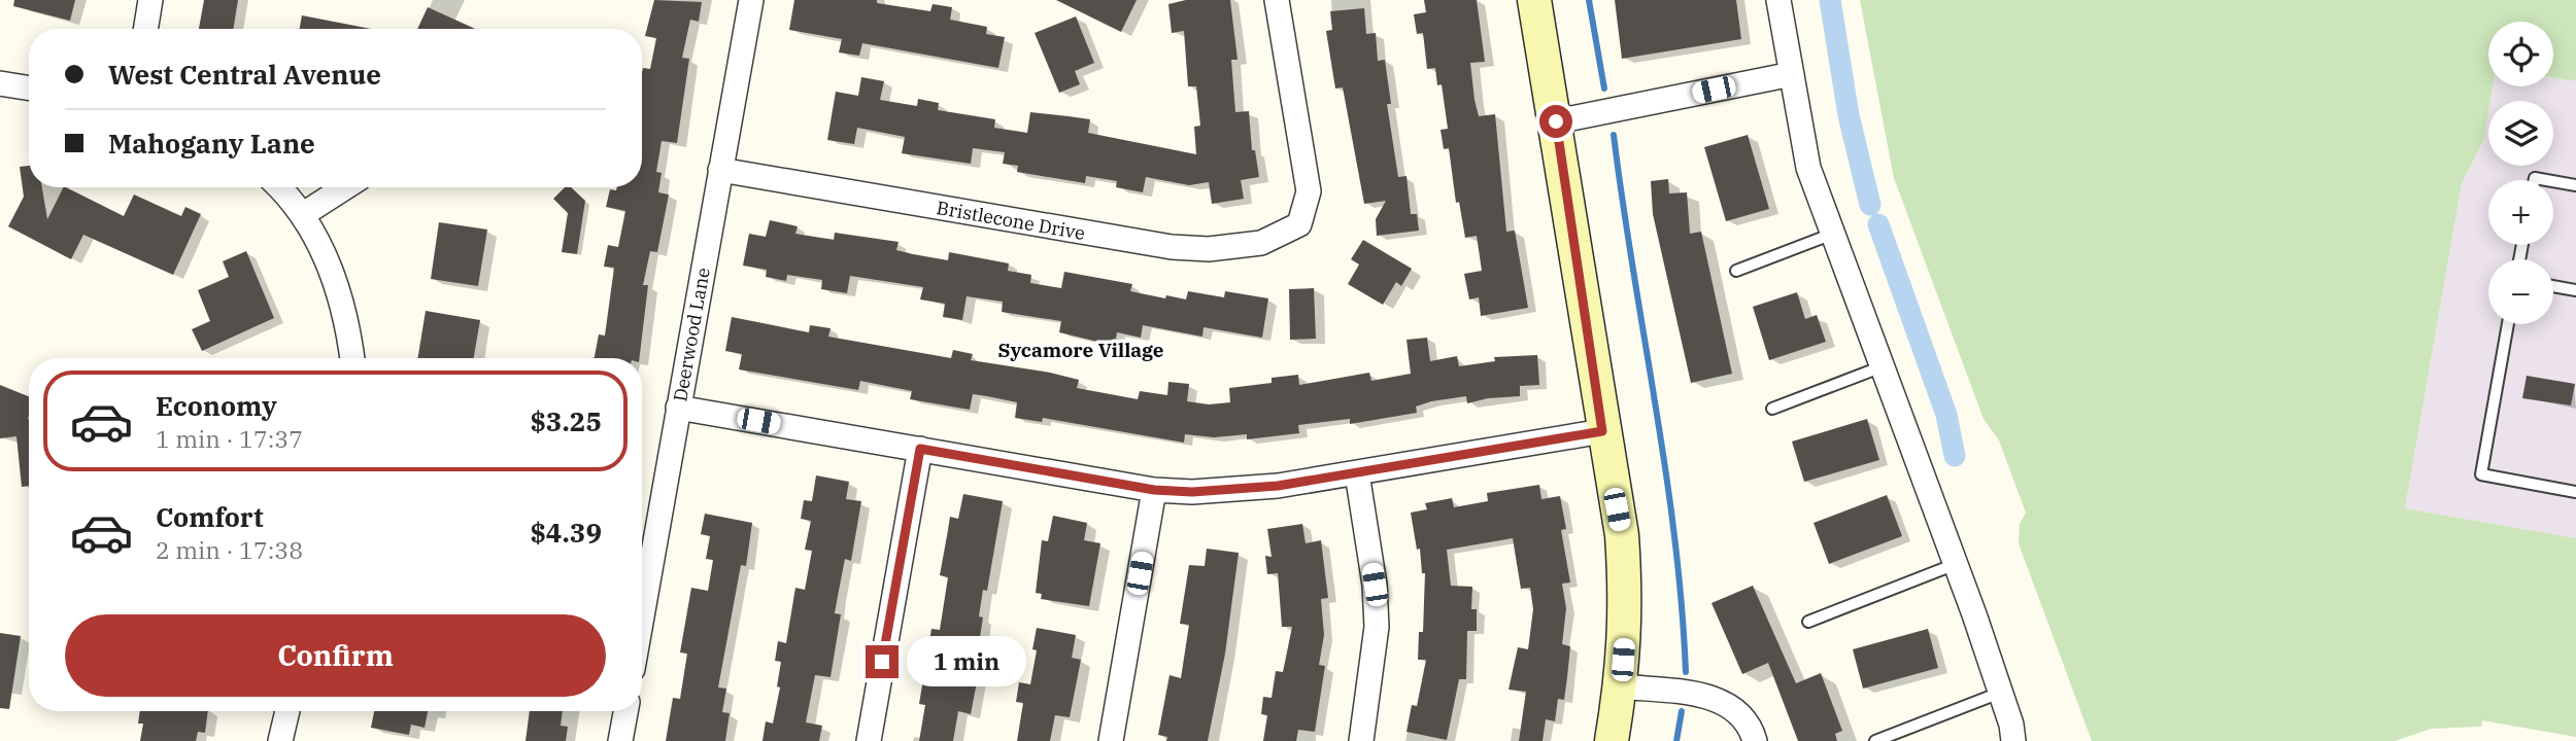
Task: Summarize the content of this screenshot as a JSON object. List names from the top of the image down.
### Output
{
  "streets": {
    "street": ["Bristlecone Drive", "Deerwood Lane"]
  },
  "crossings": [
    ["Bristlecone Drive", "Deerwood Lane"]
  ],
  "districts": ["Sycamore Village"],
  "page": {
    "map_buttons": ["+", "−"],
    "banner": ["West Central Avenue", "Mahogany Lane"],
    "list": [
      {
        "name": "Economy",
        "note": "1 min · 17:37",
        "value": "$3.25"
      },
      {
        "name": "Comfort",
        "note": "2 min · 17:38",
        "value": "$4.39"
      }
    ],
    "buttons": "Confirm",
    "bubble": "1 min"
  }
}
